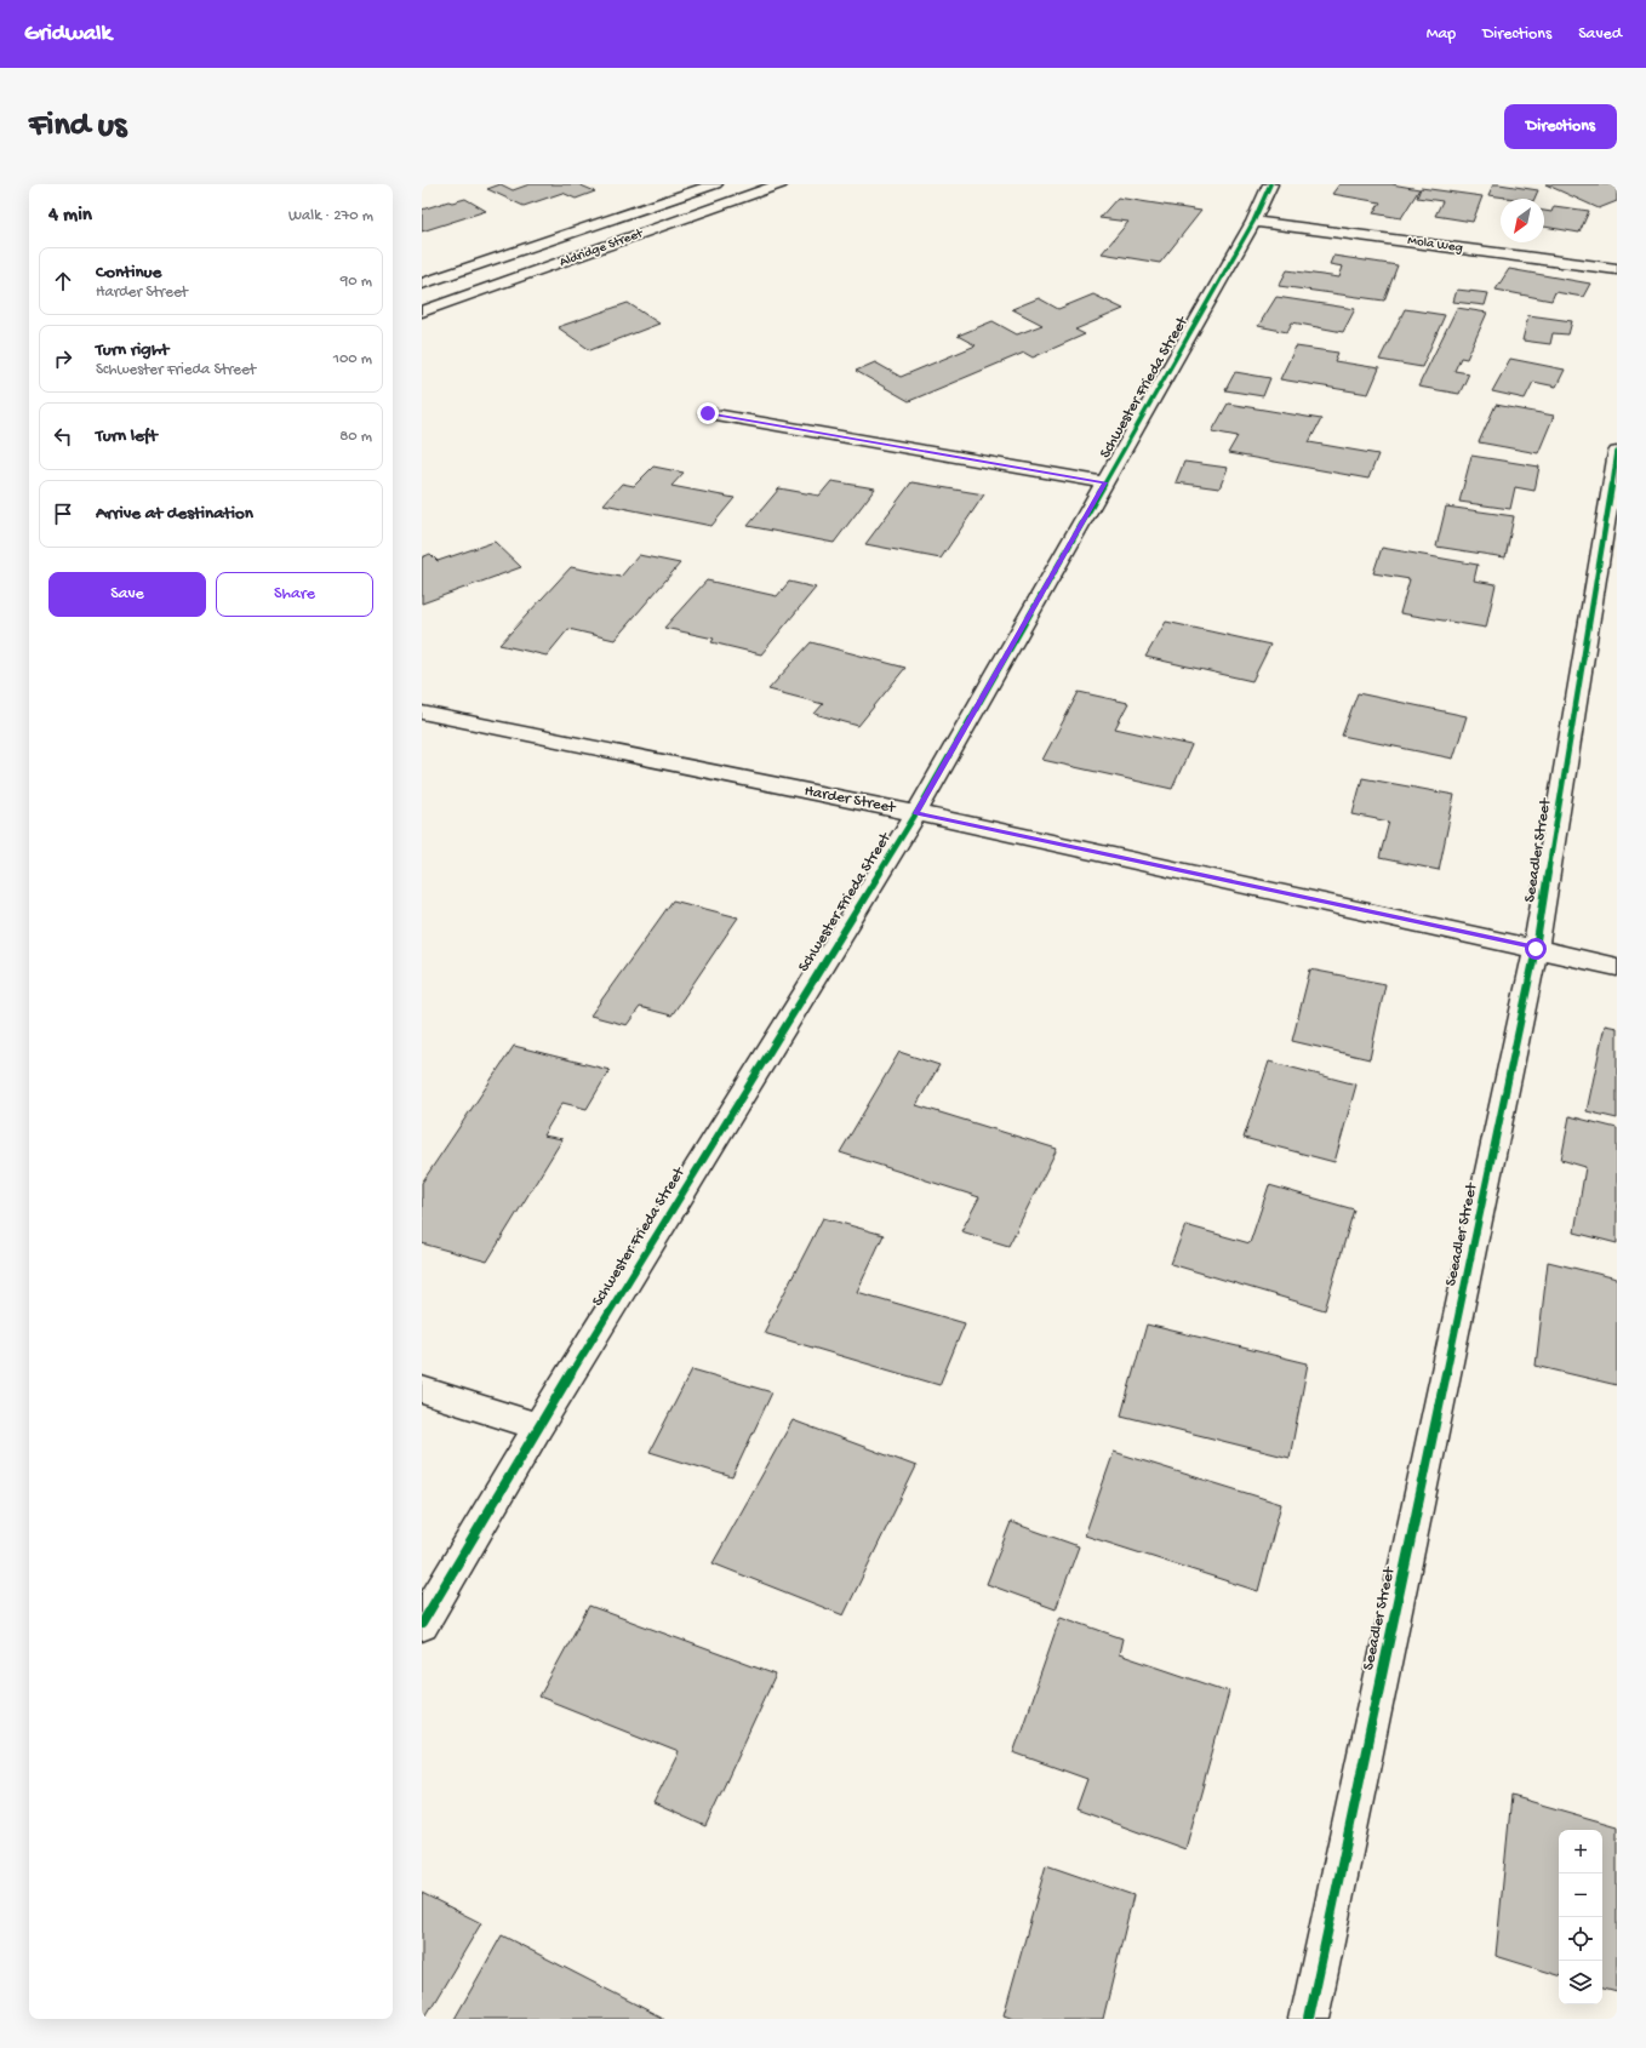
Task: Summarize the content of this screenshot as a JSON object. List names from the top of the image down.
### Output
{
  "streets": {
    "street": [
      "Mola Weg",
      "Aldridge Street",
      "Schwester Frieda Street",
      "Harder Street",
      "Seeadler Street"
    ]
  },
  "crossings": [
    ["Mola Weg", "Schwester Frieda Street"],
    ["Schwester Frieda Street", "Harder Street"],
    ["Harder Street", "Seeadler Street"]
  ],
  "north": "bottom left",
  "page": {
    "header": "Gridwalk",
    "nav": ["Map", "Directions", "Saved"],
    "buttons": [
      "Directions",
      ["Save", "Share"]
    ],
    "title": "Find us",
    "heading": ["4 min", "Walk · 270 m"],
    "list": [
      ["Continue", "Harder Street", "90 m"],
      ["Turn right", "Schwester Frieda Street", "100 m"],
      ["Turn left", "80 m"],
      "Arrive at destination"
    ],
    "map_buttons": ["+", "−"]
  }
}
